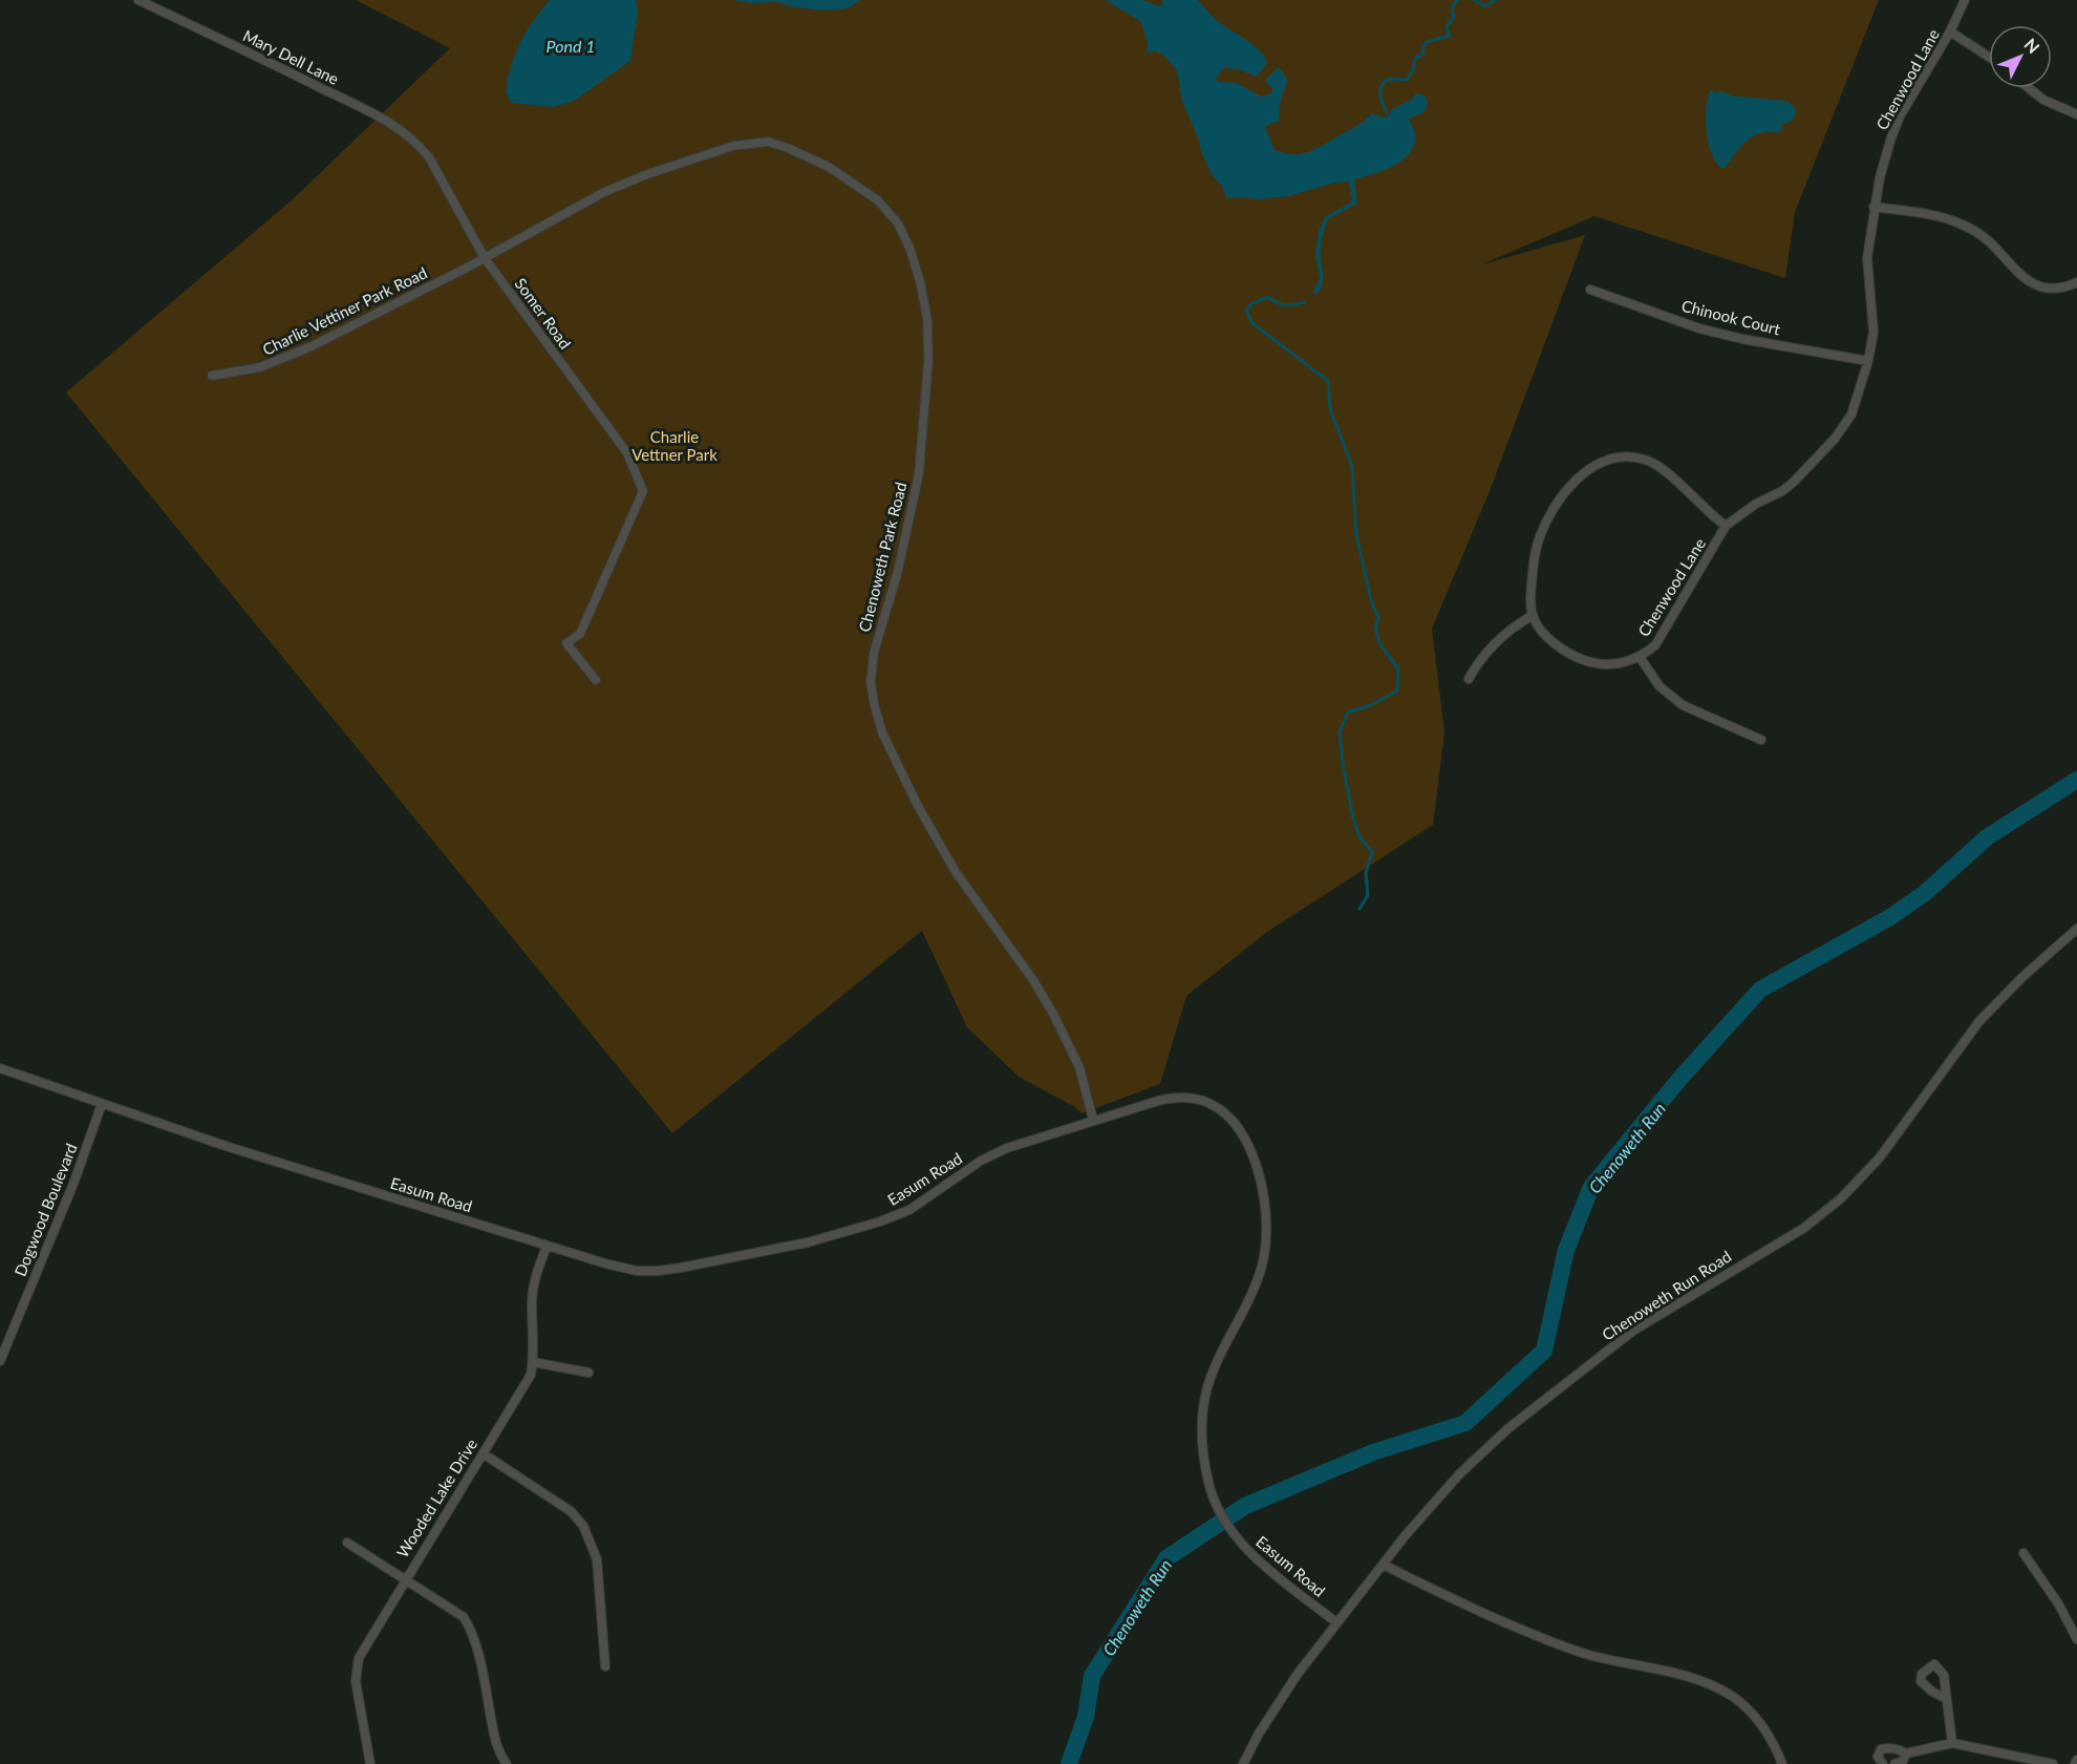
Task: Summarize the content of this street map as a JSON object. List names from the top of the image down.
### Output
{
  "streets": {
    "street": [
      "Mary Dell Lane",
      "Chenwood Lane",
      "Charlie Vettiner Park Road",
      "Somer Road",
      "Chinook Court",
      "Chenoweth Park Road",
      "Easum Road",
      "Dogwood Boulevard",
      "Chenoweth Run Road",
      "Wooded Lake Drive"
    ]
  },
  "crossings": [
    ["Mary Dell Lane", "Somer Road"],
    ["Chenwood Lane", "Chinook Court"],
    ["Charlie Vettiner Park Road", "Somer Road"],
    ["Charlie Vettiner Park Road", "Chenoweth Park Road"],
    ["Somer Road", "Chenoweth Park Road"],
    ["Chenoweth Park Road", "Easum Road"],
    ["Easum Road", "Dogwood Boulevard"],
    ["Easum Road", "Chenoweth Run Road"],
    ["Easum Road", "Wooded Lake Drive"]
  ],
  "water": ["Pond 1", "Chenoweth Run"],
  "parks": ["Charlie Vettner Park"],
  "north": "top right"
}
